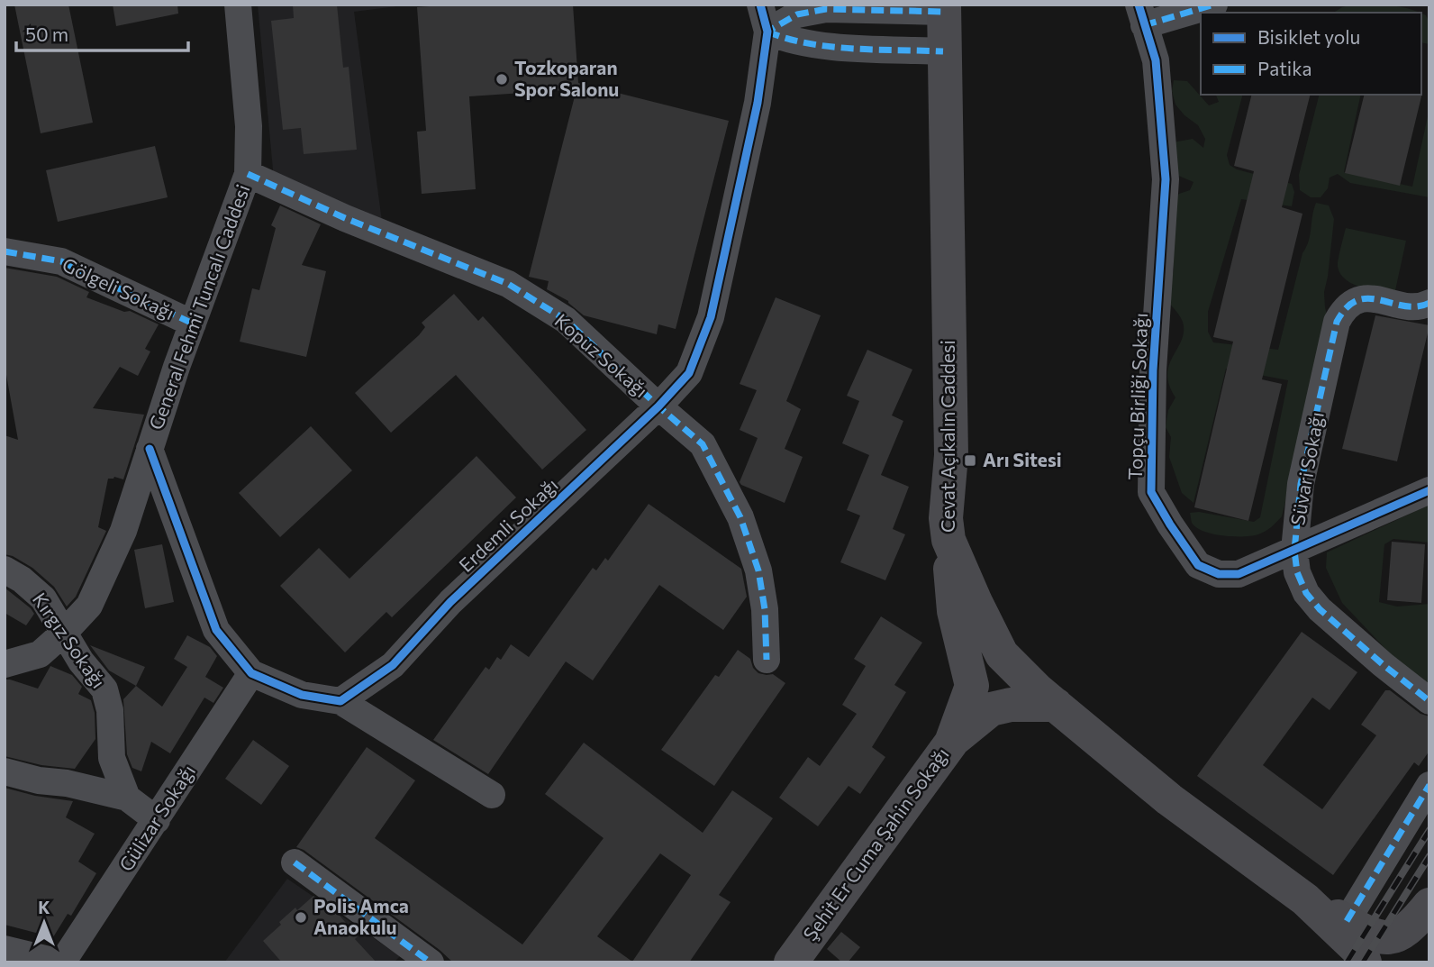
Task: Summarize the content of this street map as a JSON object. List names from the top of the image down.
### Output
{
  "streets": {
    "main road": ["Cevat Açıkalın Caddesi", "Şehit Er Cuma Şahin Sokağı"],
    "street": [
      "Gölgeli Sokağı",
      "General Fehmi Tuncalı Caddesi",
      "Kopuz Sokağı",
      "Topçu Birliği Sokağı",
      "Süvari Sokağı",
      "Erdemli Sokağı",
      "Kırgız Sokağı",
      "Gülizar Sokağı"
    ]
  },
  "crossings": [
    ["Gölgeli Sokağı", "General Fehmi Tuncalı Caddesi"],
    ["General Fehmi Tuncalı Caddesi", "Kopuz Sokağı"],
    ["General Fehmi Tuncalı Caddesi", "Kırgız Sokağı"],
    ["Kopuz Sokağı", "Erdemli Sokağı"],
    ["Topçu Birliği Sokağı", "Süvari Sokağı"],
    ["Cevat Açıkalın Caddesi", "Şehit Er Cuma Şahin Sokağı"]
  ],
  "places": {
    "other": ["Tozkoparan Spor Salonu", "Polis Amca Anaokulu"],
    "transit": ["Arı Sitesi"]
  },
  "legend": ["Bisiklet yolu", "Patika"],
  "scale_bar": "50 m",
  "north": "top"
}
